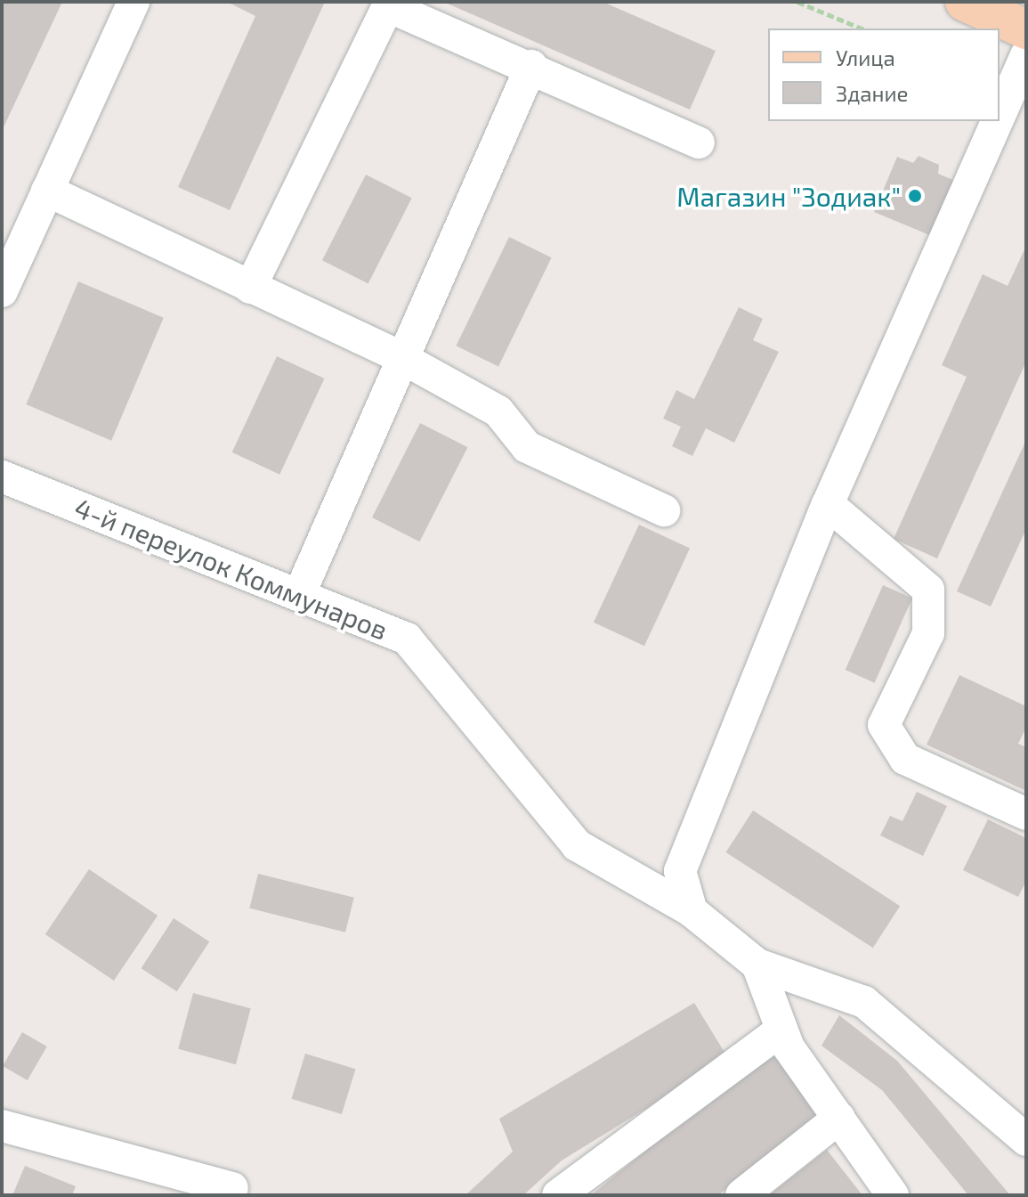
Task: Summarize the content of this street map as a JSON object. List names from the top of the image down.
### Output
{
  "streets": {
    "street": ["4-й переулок Коммунаров"]
  },
  "places": ["Магазин \"Зодиак\""],
  "legend": ["Улица", "Здание"]
}
